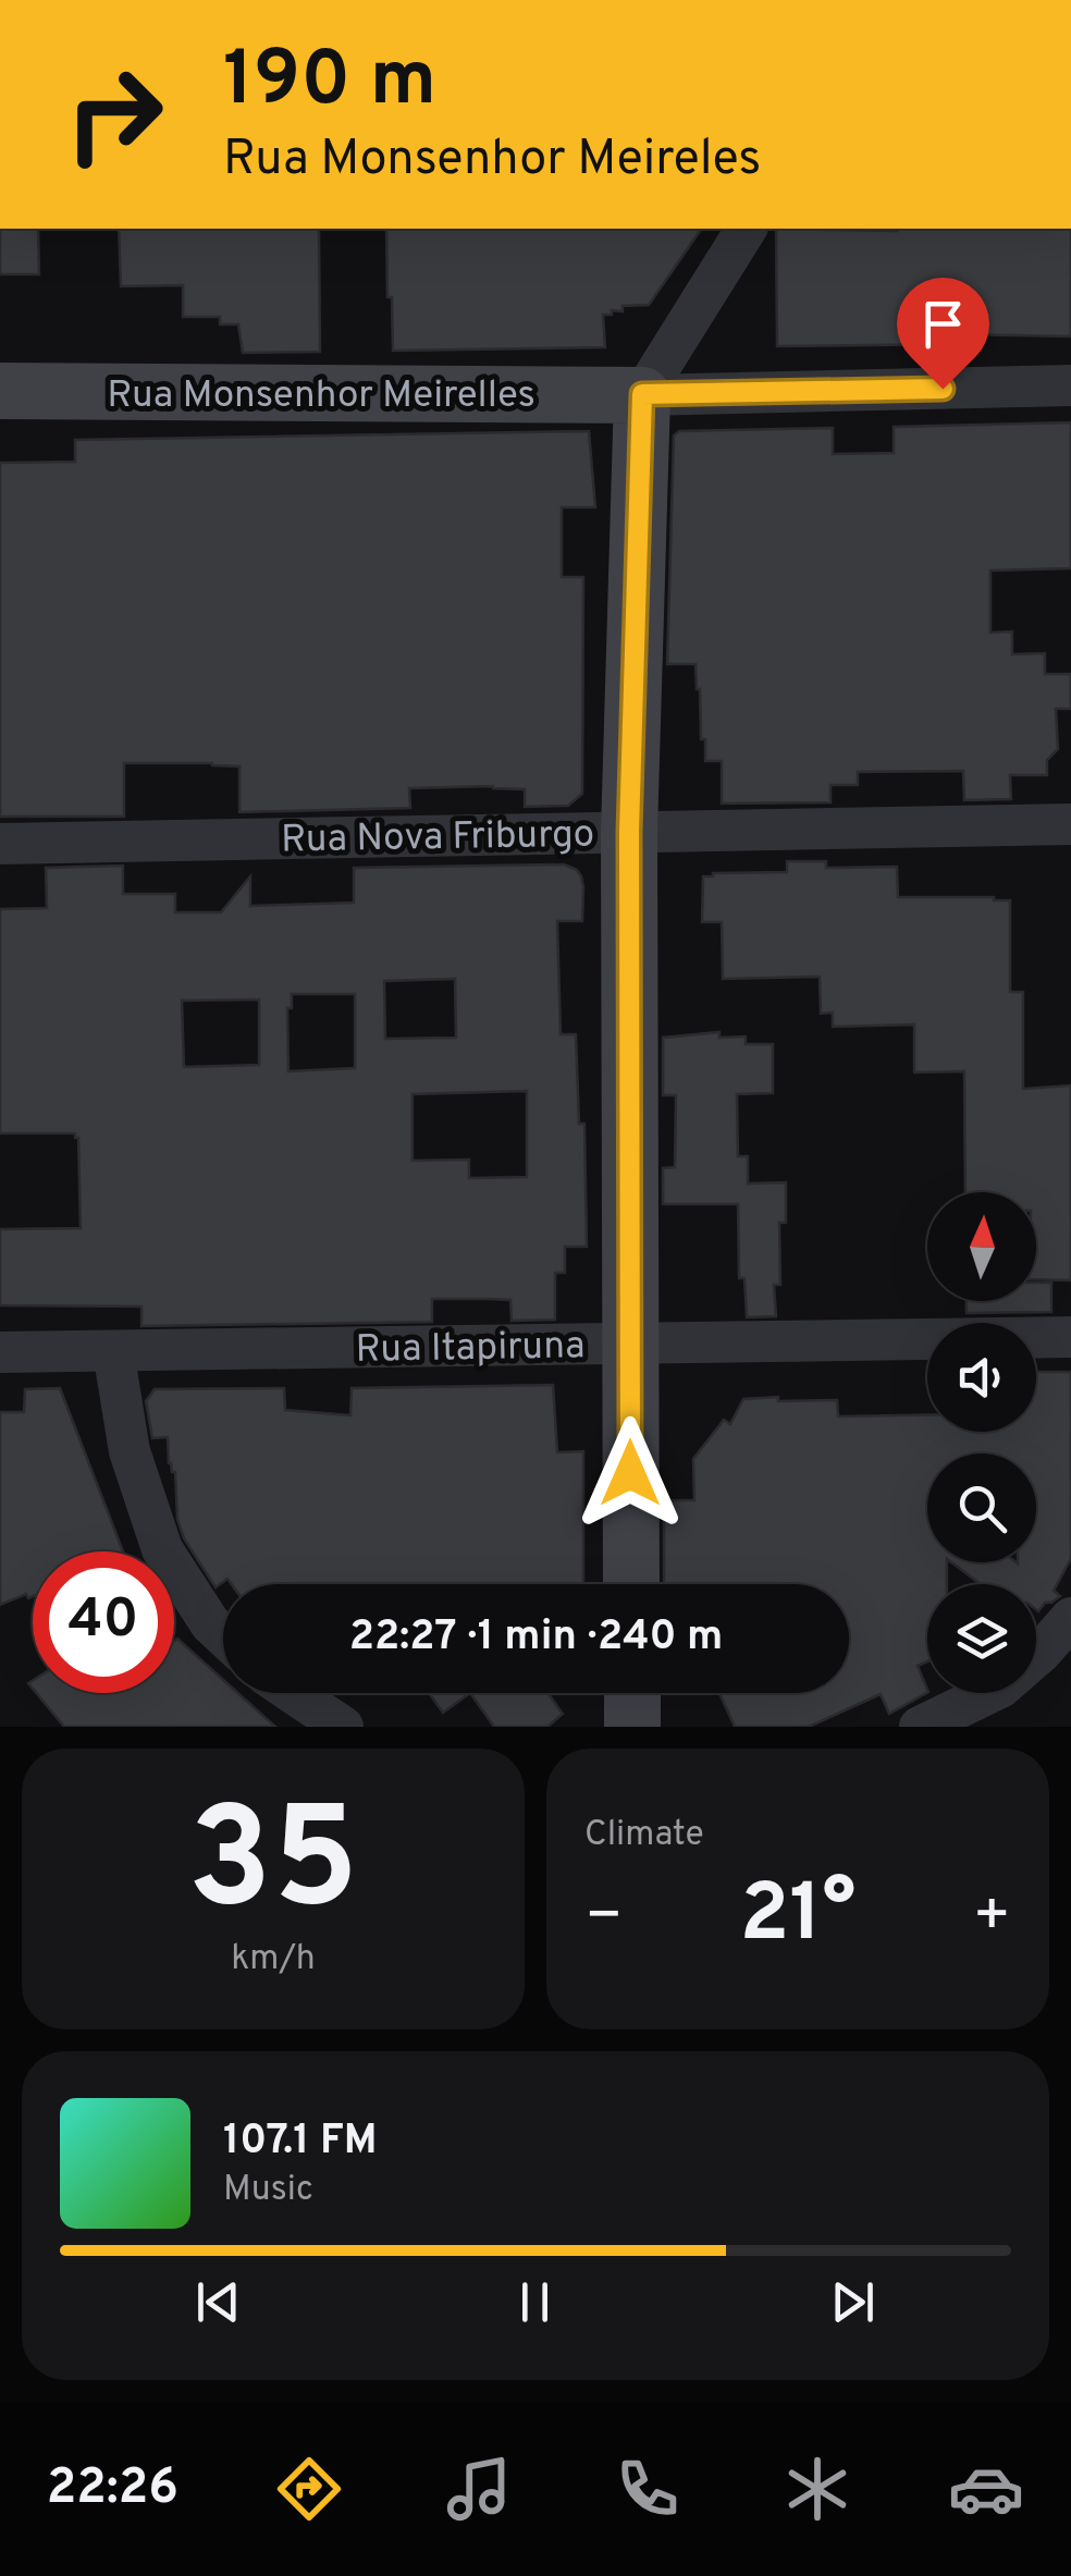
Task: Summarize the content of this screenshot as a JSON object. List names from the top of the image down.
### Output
{
  "streets": {
    "street": ["Rua Monsenhor Meirelles", "Rua Nova Friburgo", "Rua Itapiruna"]
  },
  "north": "top",
  "page": {
    "turn": ["190 m", "Rua Monsenhor Meireles"],
    "limit": "40",
    "trip": "22:27 · 1 min · 240 m",
    "tile": [
      ["35", "km/h"],
      "Climate"
    ],
    "heat": ["−", "21°", "+"],
    "song": ["107.1 FM", "Music"],
    "tabs": "22:26"
  }
}
